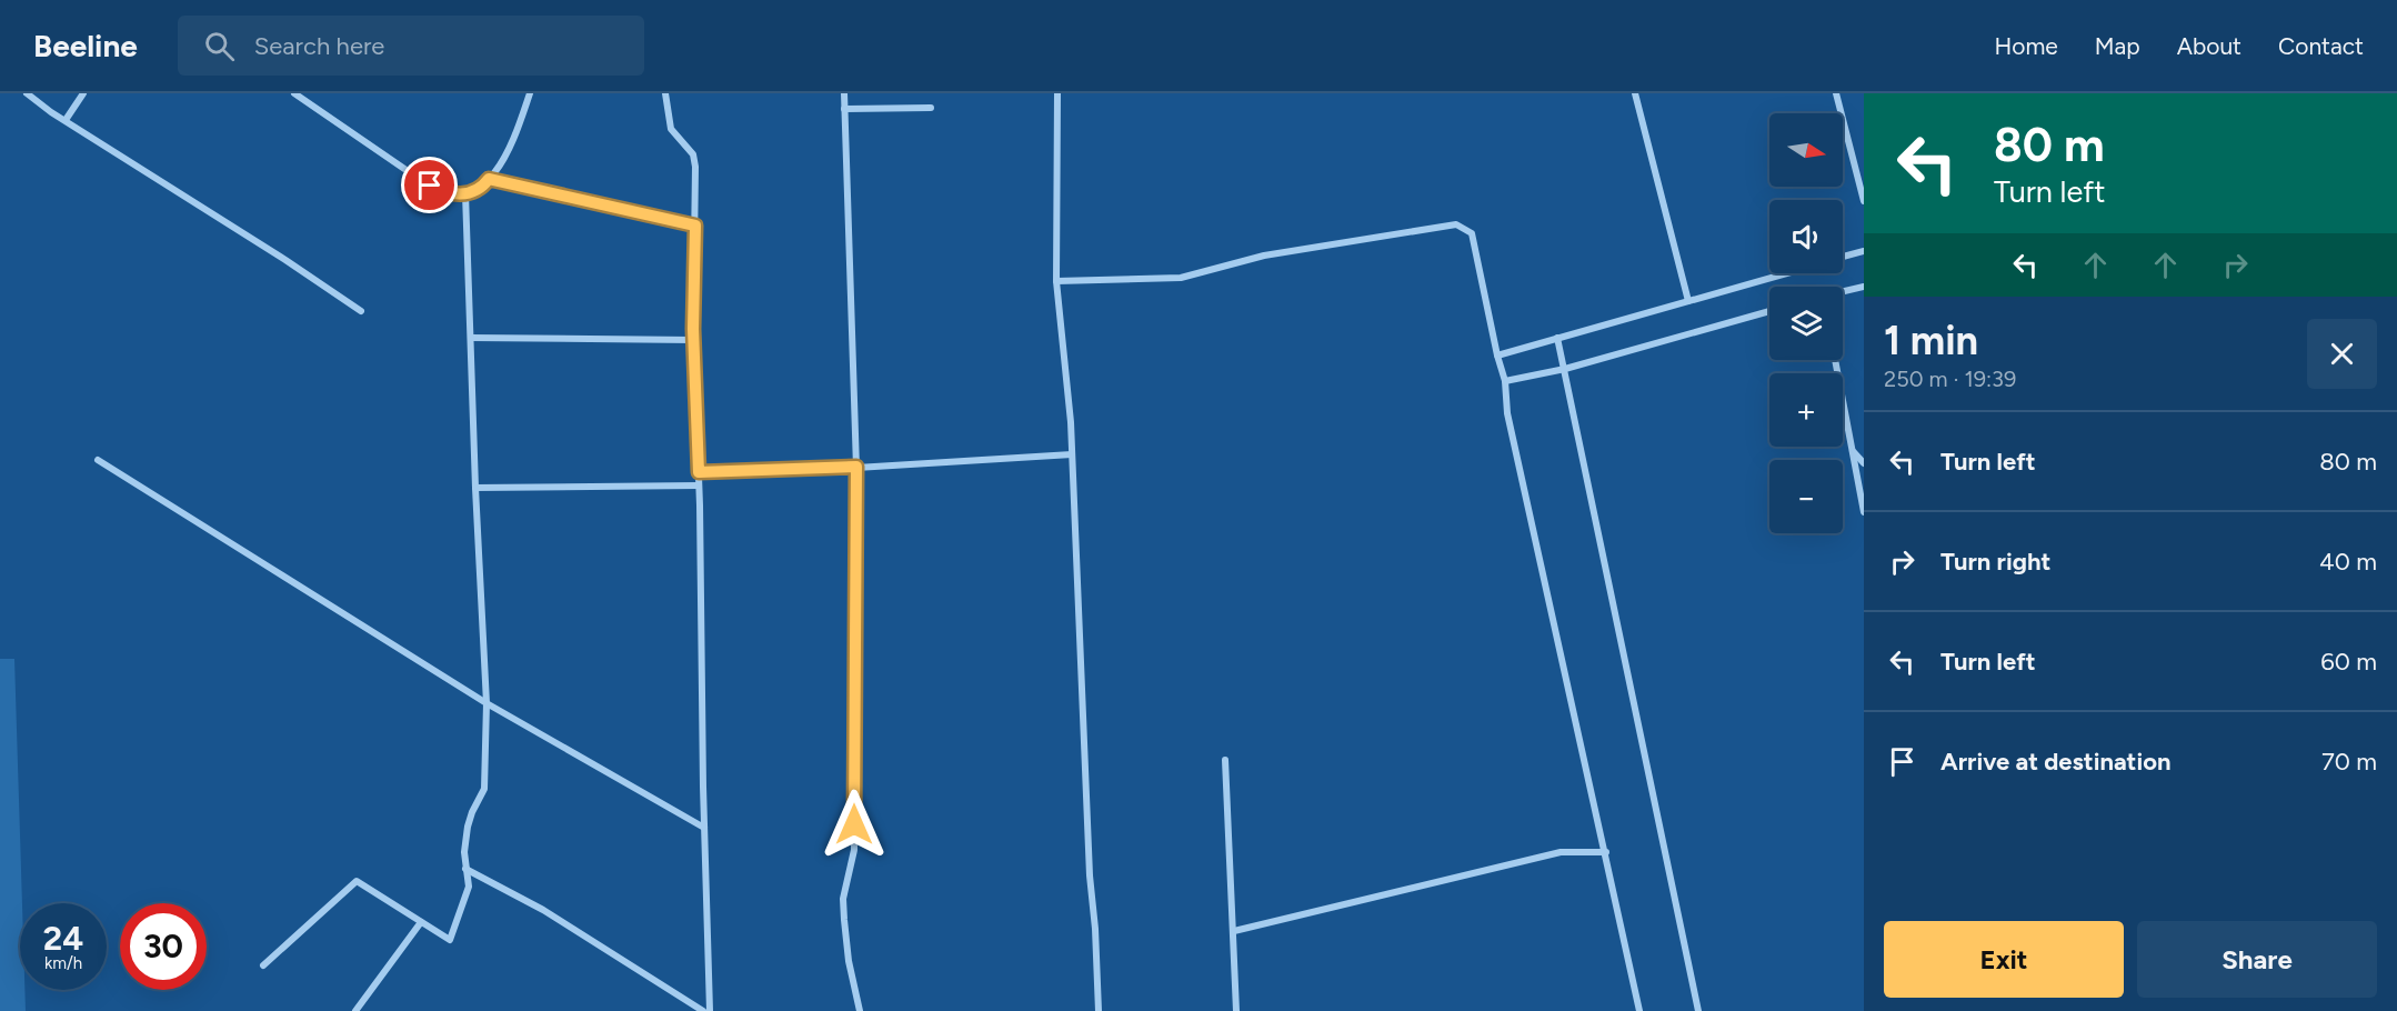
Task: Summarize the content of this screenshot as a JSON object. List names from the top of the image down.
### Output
{
  "north": "right",
  "page": {
    "header": "Beeline",
    "search": "Search here",
    "nav": [
      "Home",
      "Map",
      "About",
      "Contact"
    ],
    "turn": ["80 m", "Turn left"],
    "map_buttons": ["+", "−"],
    "heading": ["1 min", "250 m · 19:39"],
    "list": [
      {
        "name": "Turn left",
        "value": "80 m"
      },
      {
        "name": "Turn right",
        "value": "40 m"
      },
      {
        "name": "Turn left",
        "value": "60 m"
      },
      {
        "name": "Arrive at destination",
        "value": "70 m"
      }
    ],
    "speed": "24 km/h",
    "limit": "30",
    "buttons": ["Exit", "Share"]
  }
}
